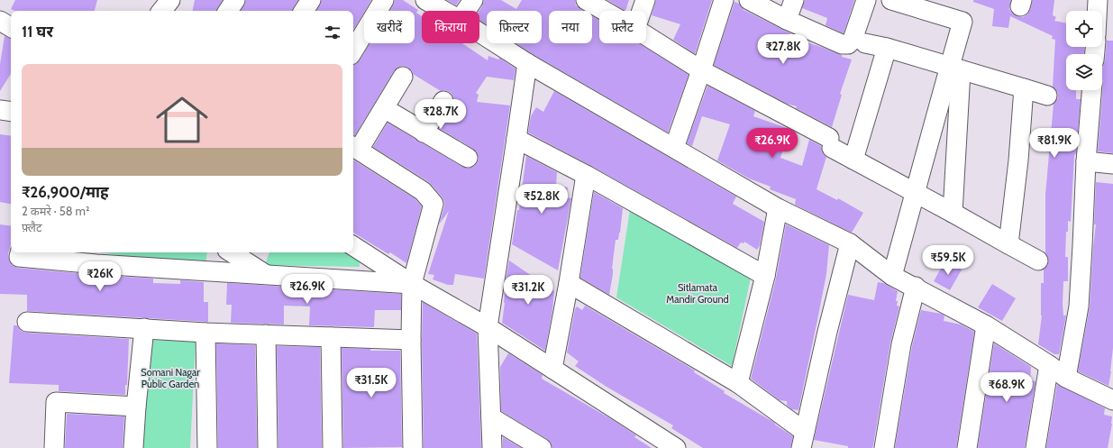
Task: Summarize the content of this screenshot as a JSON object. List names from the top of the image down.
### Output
{
  "parks": ["Sitlamata Mandir Ground", "Somani Nagar Public Garden"],
  "page": {
    "chip": [
      "खरीदें",
      "किराया",
      "फ़िल्टर",
      "नया",
      "फ़्लैट"
    ],
    "heading": "11 घर",
    "price": [
      "₹27.8K",
      "₹28.7K",
      "₹26.9K",
      "₹81.9K",
      "₹52.8K",
      "₹59.5K",
      "₹26K",
      "₹26.9K",
      "₹31.2K",
      "₹31.5K",
      "₹68.9K"
    ],
    "list": [
      {
        "name": "₹26,900/माह",
        "note": "2 कमरे · 58 m² · फ़्लैट"
      }
    ]
  }
}
